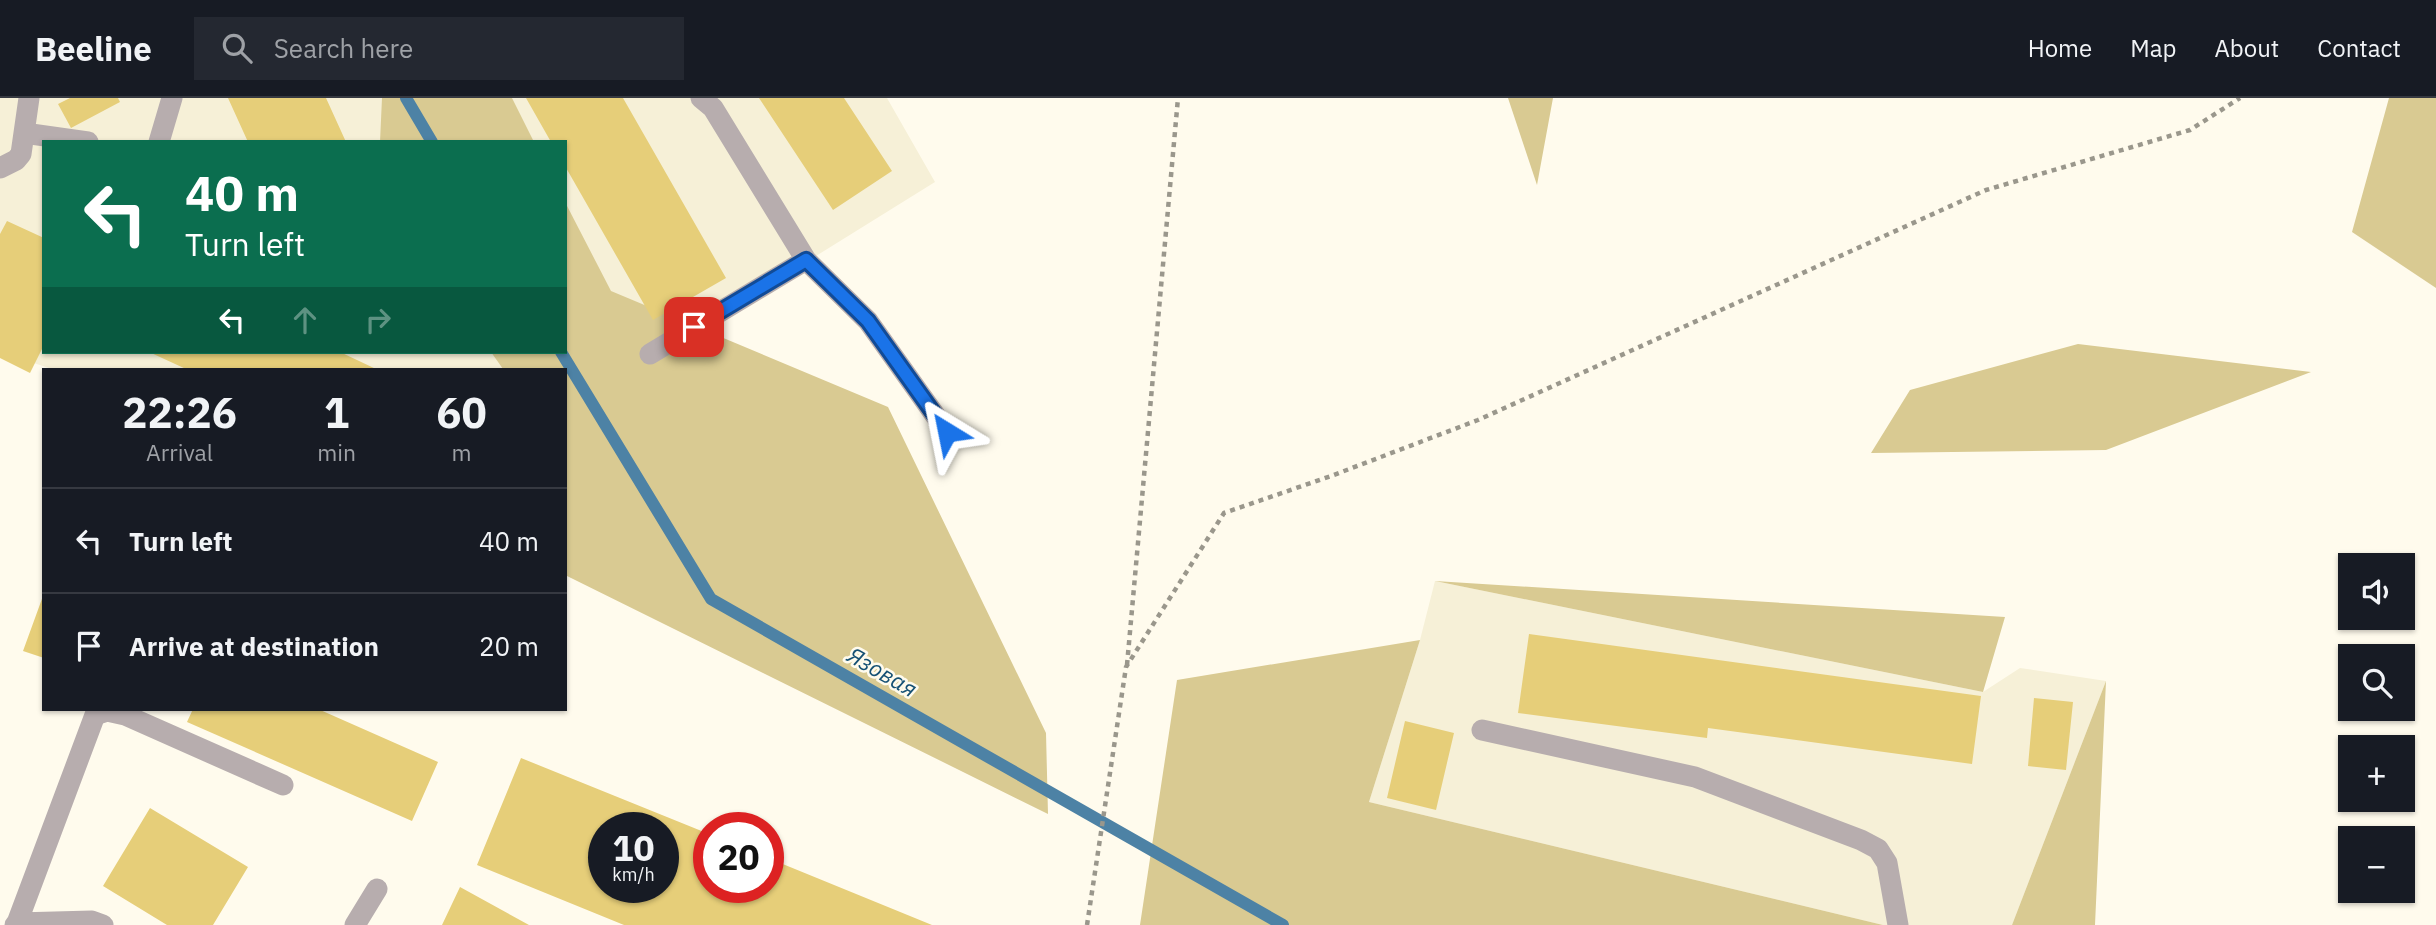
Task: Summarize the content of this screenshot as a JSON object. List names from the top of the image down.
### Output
{
  "water": ["Язовая"],
  "page": {
    "header": "Beeline",
    "search": "Search here",
    "nav": [
      "Home",
      "Map",
      "About",
      "Contact"
    ],
    "turn": ["40 m", "Turn left"],
    "eta": [
      "22:26",
      "Arrival",
      "1",
      "min",
      "60",
      "m"
    ],
    "list": [
      {
        "name": "Turn left",
        "value": "40 m"
      },
      {
        "name": "Arrive at destination",
        "value": "20 m"
      }
    ],
    "map_buttons": ["+", "−"],
    "speed": "10 km/h",
    "limit": "20"
  }
}
